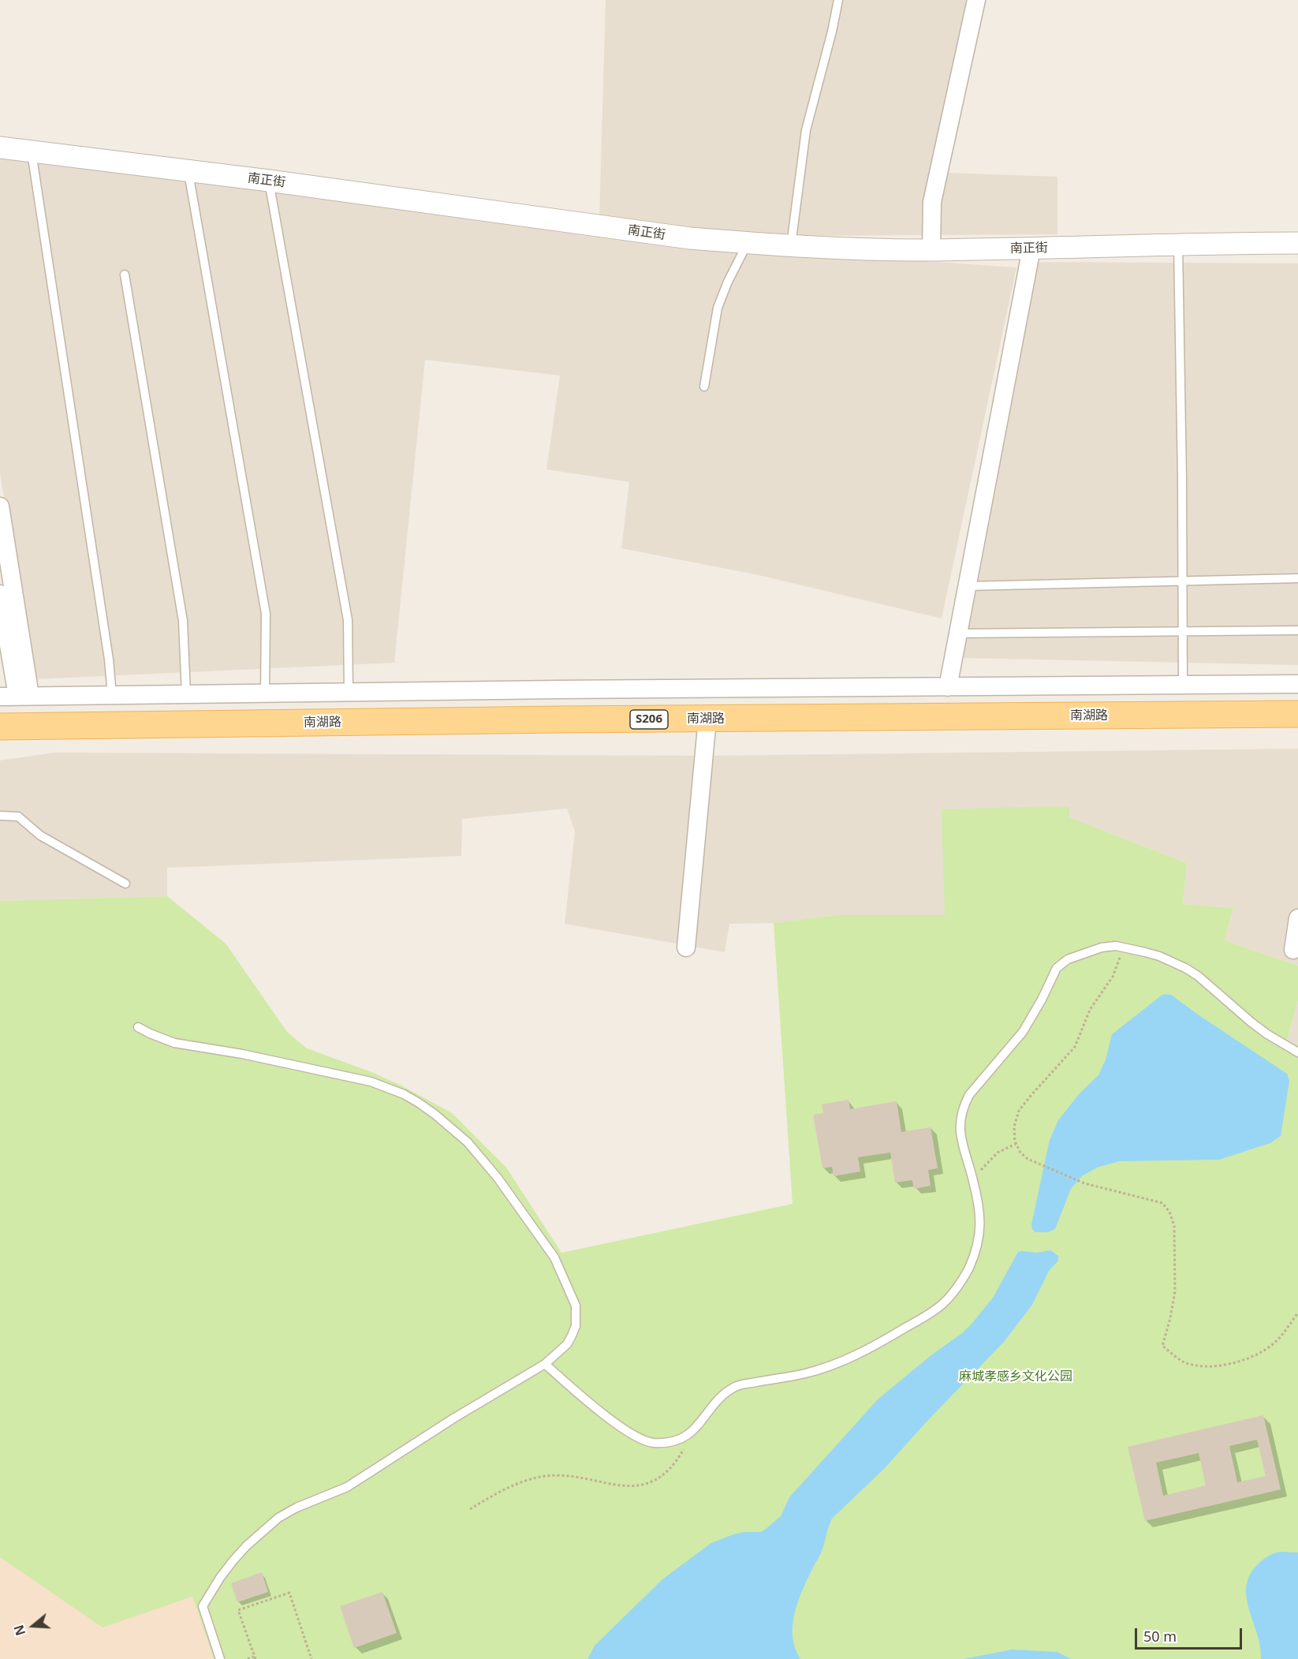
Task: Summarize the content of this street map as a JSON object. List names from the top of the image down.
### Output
{
  "streets": {
    "main road": ["南湖路", "S206"],
    "street": ["南正街"]
  },
  "parks": ["麻城孝感乡文化公园"],
  "scale_bar": "50 m",
  "north": "left"
}
